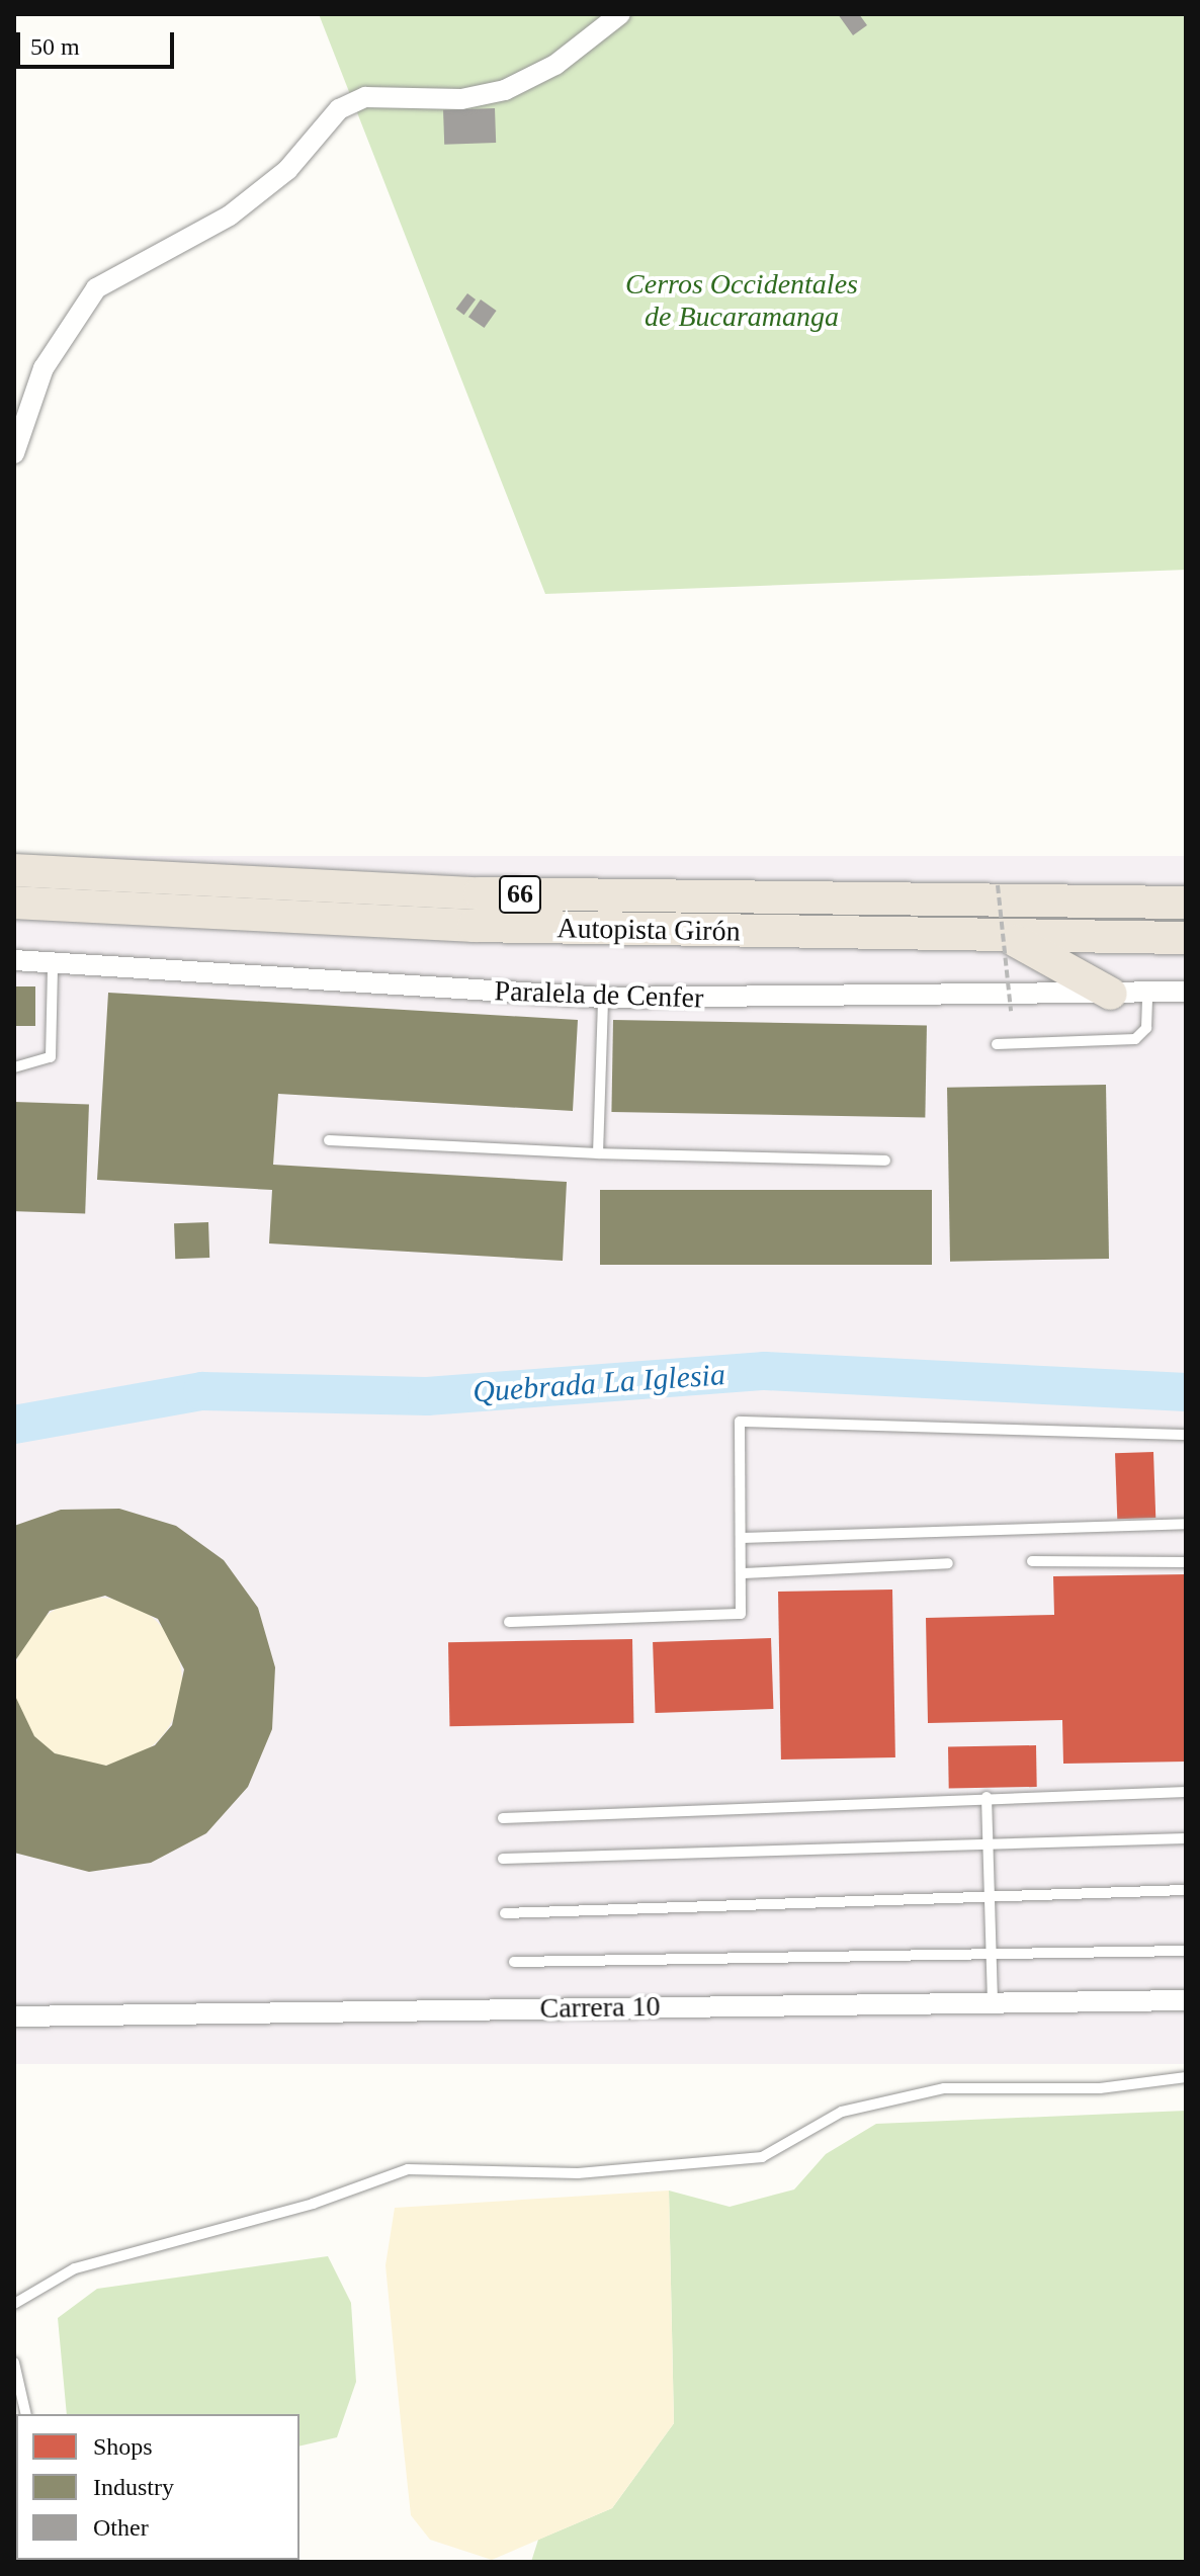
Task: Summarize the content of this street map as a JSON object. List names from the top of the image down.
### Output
{
  "streets": {
    "highway": ["66", "Autopista Girón"],
    "street": ["Paralela de Cenfer", "Carrera 10"]
  },
  "water": ["Quebrada La Iglesia"],
  "parks": ["Cerros Occidentales de Bucaramanga"],
  "legend": ["Shops", "Industry", "Other"],
  "scale_bar": "50 m"
}
